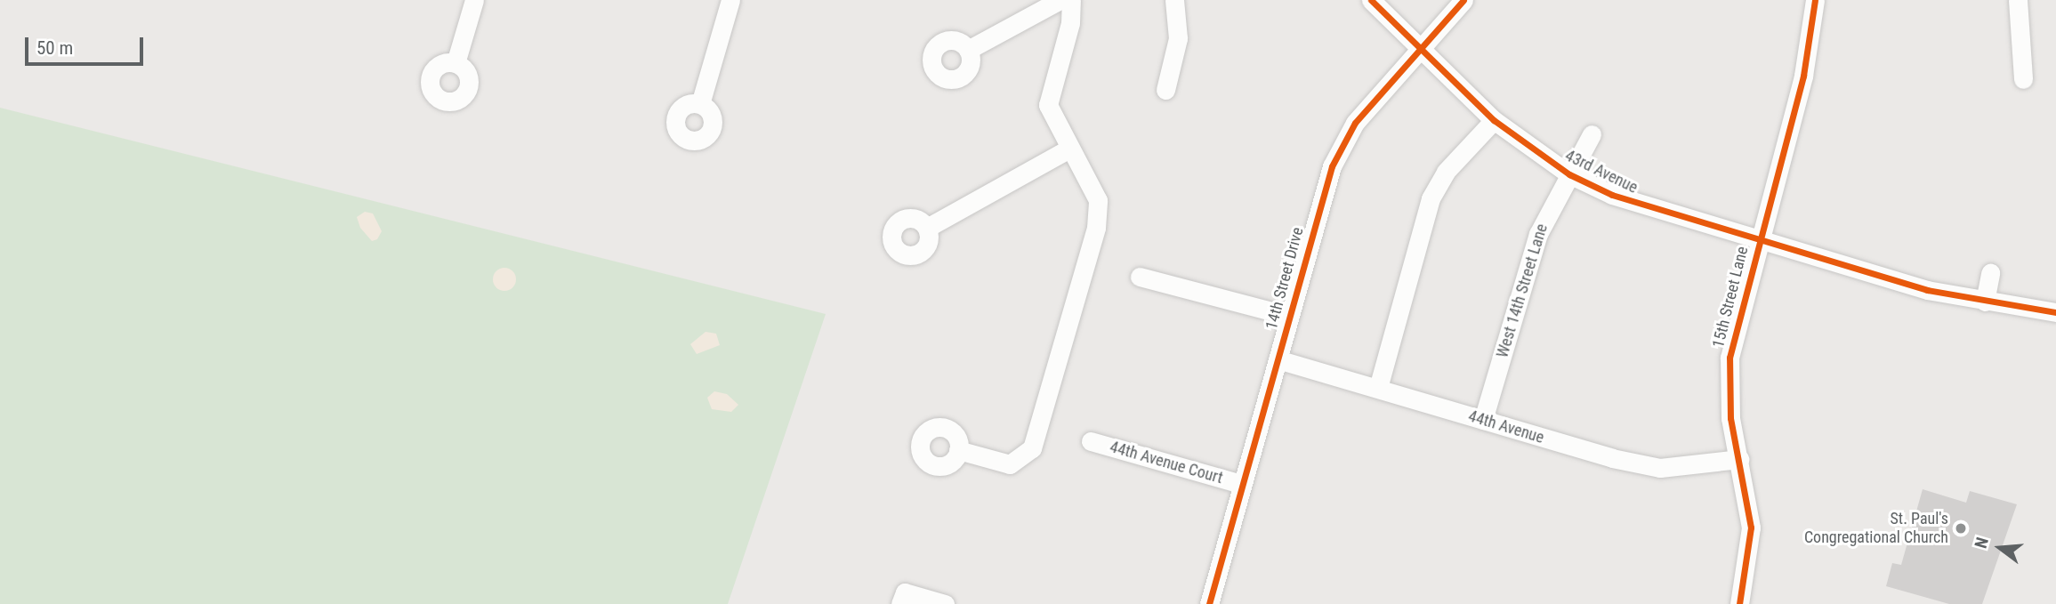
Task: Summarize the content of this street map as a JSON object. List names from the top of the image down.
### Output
{
  "streets": {
    "street": [
      "43rd Avenue",
      "14th Street Drive",
      "West 14th Street Lane",
      "15th Street Lane",
      "44th Avenue",
      "44th Avenue Court"
    ]
  },
  "crossings": [
    ["43rd Avenue", "14th Street Drive"],
    ["43rd Avenue", "West 14th Street Lane"],
    ["43rd Avenue", "15th Street Lane"],
    ["14th Street Drive", "44th Avenue"],
    ["14th Street Drive", "44th Avenue Court"],
    ["West 14th Street Lane", "44th Avenue"],
    ["15th Street Lane", "44th Avenue"]
  ],
  "places": ["St. Paul's Congregational Church"],
  "scale_bar": "50 m",
  "north": "left"
}
